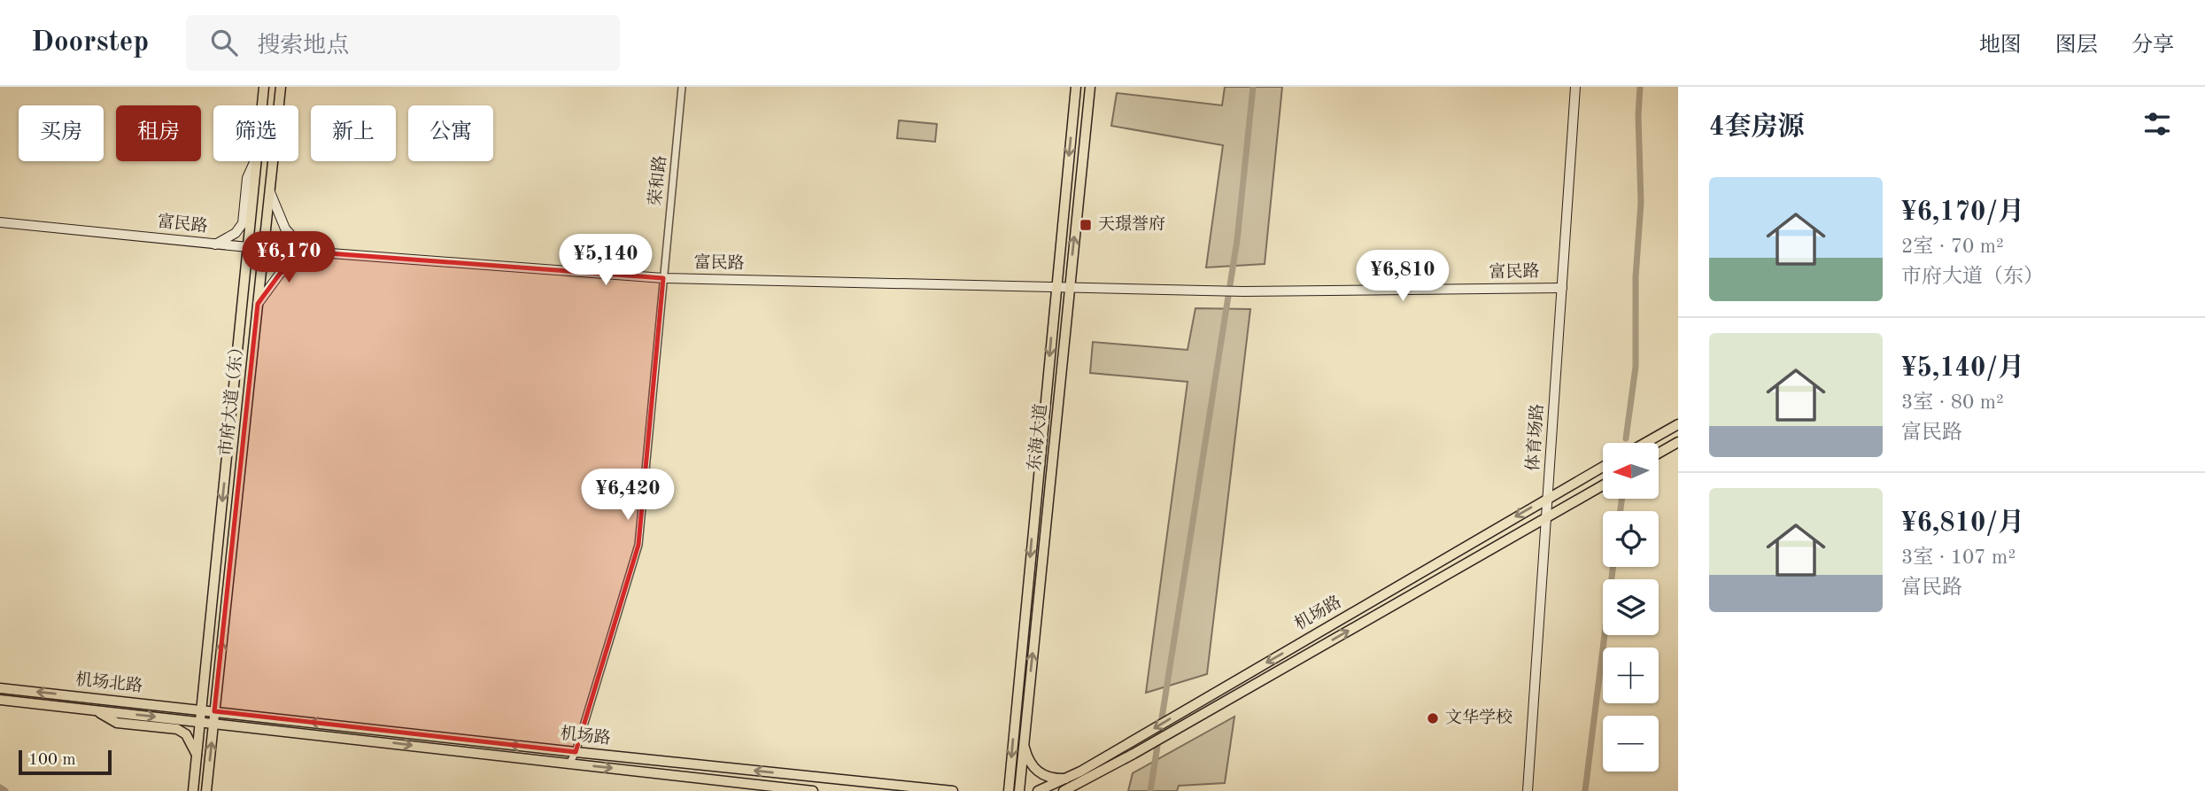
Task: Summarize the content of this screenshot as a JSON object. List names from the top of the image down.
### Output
{
  "streets": {
    "main road": [
      "市府大道（东）",
      "东海大道",
      "机场路",
      "机场北路"
    ],
    "street": ["荣和路", "富民路", "体育场路"]
  },
  "crossings": [
    ["荣和路", "富民路"],
    ["荣和路", "机场路"],
    ["富民路", "市府大道（东）"],
    ["富民路", "东海大道"],
    ["富民路", "体育场路"],
    ["市府大道（东）", "机场路"],
    ["市府大道（东）", "机场北路"],
    ["体育场路", "机场路"],
    ["机场路", "机场北路"]
  ],
  "places": {
    "transit": ["天璟誉府"],
    "other": ["文华学校"]
  },
  "scale_bar": "100 m",
  "north": "left",
  "page": {
    "header": "Doorstep",
    "search": "搜索地点",
    "nav": ["地图", "图层", "分享"],
    "heading": "4套房源",
    "chip": [
      "买房",
      "租房",
      "筛选",
      "新上",
      "公寓"
    ],
    "list": [
      {
        "name": "¥6,170/月",
        "note": "2室 · 70 m² · 市府大道（东）"
      },
      {
        "name": "¥5,140/月",
        "note": "3室 · 80 m² · 富民路"
      },
      {
        "name": "¥6,810/月",
        "note": "3室 · 107 m² · 富民路"
      }
    ],
    "price": [
      "¥6,170",
      "¥5,140",
      "¥6,810",
      "¥6,420"
    ],
    "map_buttons": ["+", "−"],
    "scale": "100 m"
  }
}
